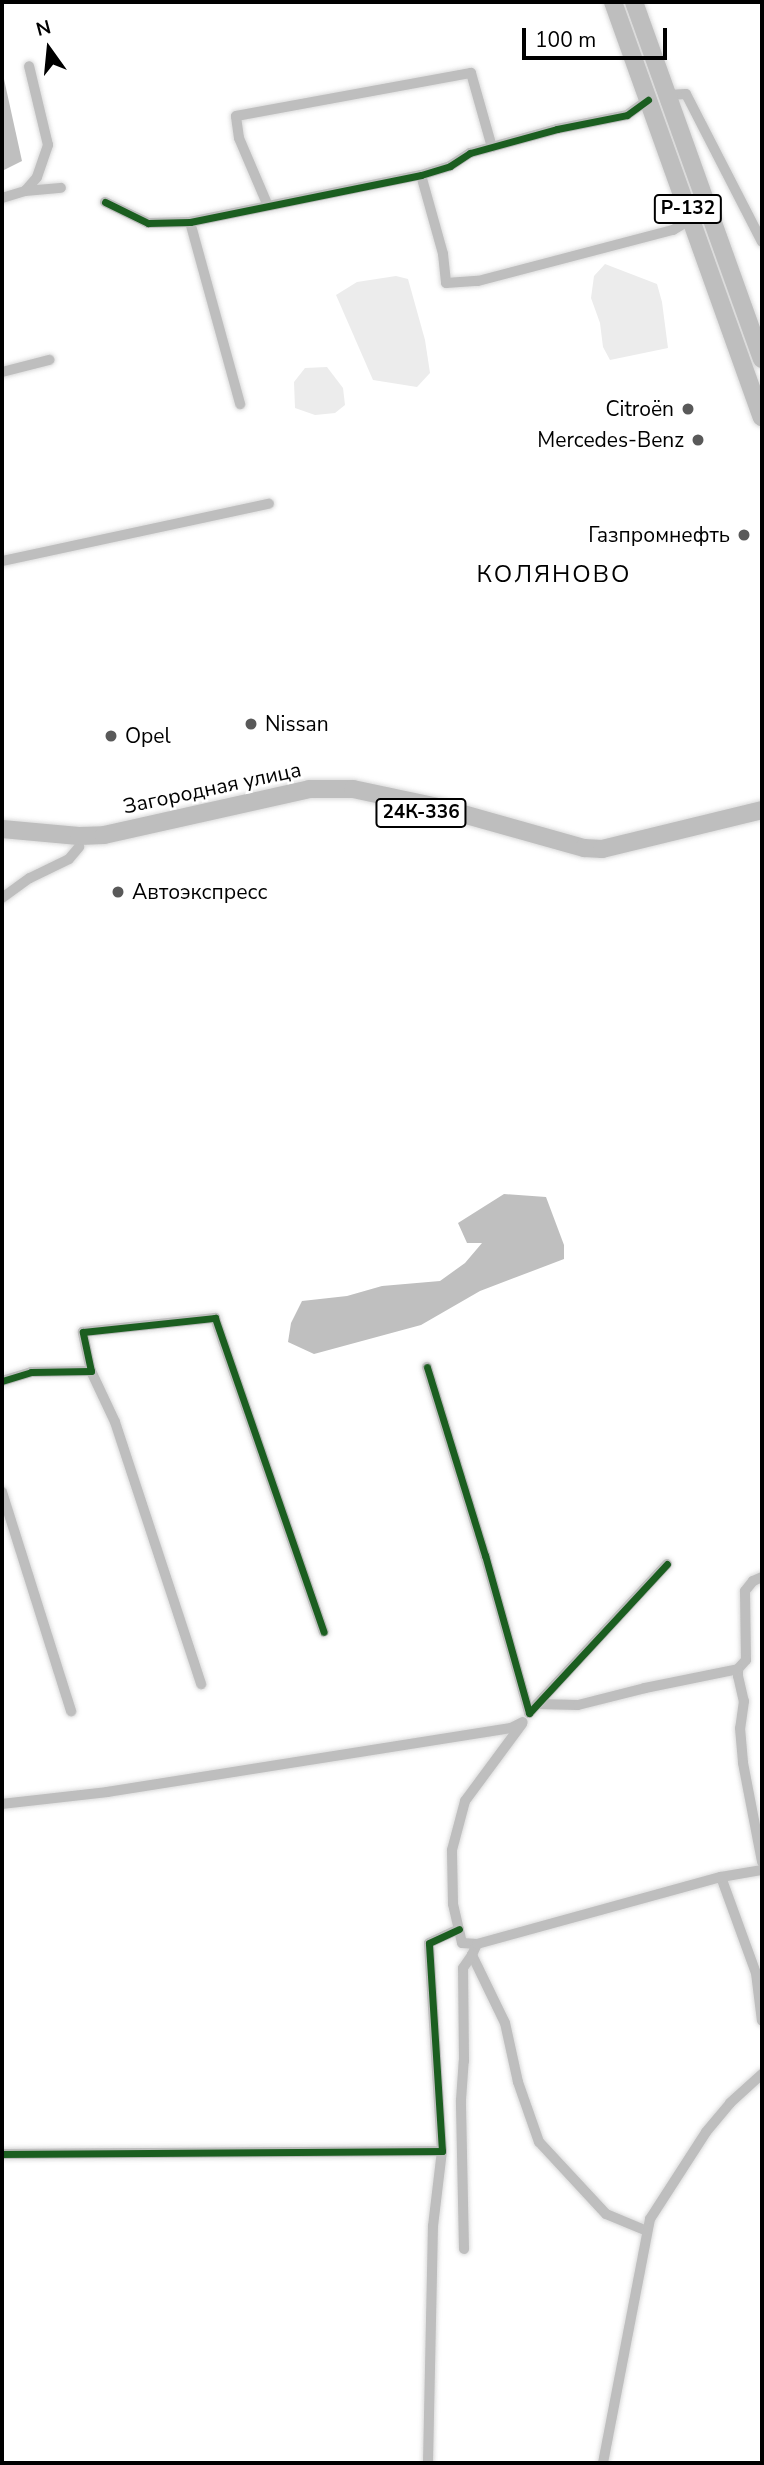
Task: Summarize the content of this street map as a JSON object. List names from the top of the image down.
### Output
{
  "streets": {
    "main road": ["Р-132", "Загородная улица", "24К-336"]
  },
  "crossings": [
    ["Загородная улица", "24К-336"]
  ],
  "districts": ["КОЛЯНОВО"],
  "places": [
    "Citroën",
    "Mercedes-Benz",
    "Газпромнефть",
    "Nissan",
    "Opel",
    "Автоэкспресс"
  ],
  "scale_bar": "100 m",
  "north": "top"
}
